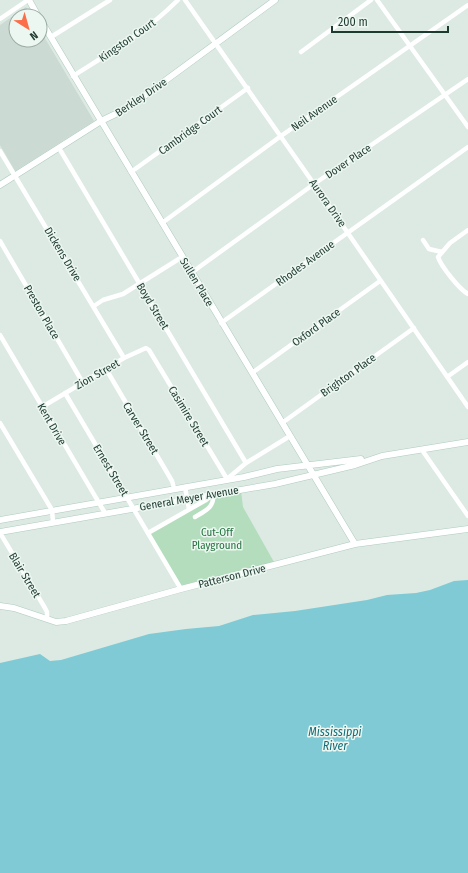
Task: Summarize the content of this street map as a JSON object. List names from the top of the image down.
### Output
{
  "streets": {
    "street": [
      "Kingston Court",
      "Berkley Drive",
      "Neil Avenue",
      "Cambridge Court",
      "Dover Place",
      "Aurora Drive",
      "Dickens Drive",
      "Rhodes Avenue",
      "Sullen Place",
      "Boyd Street",
      "Preston Place",
      "Oxford Place",
      "Zion Street",
      "Brighton Place",
      "Casimire Street",
      "Kent Drive",
      "Carver Street",
      "Ernest Street",
      "General Meyer Avenue",
      "Blair Street",
      "Patterson Drive"
    ]
  },
  "crossings": [
    ["Kingston Court", "Sullen Place"],
    ["Berkley Drive", "Aurora Drive"],
    ["Berkley Drive", "Dickens Drive"],
    ["Berkley Drive", "Sullen Place"],
    ["Berkley Drive", "Boyd Street"],
    ["Neil Avenue", "Aurora Drive"],
    ["Neil Avenue", "Sullen Place"],
    ["Cambridge Court", "Aurora Drive"],
    ["Cambridge Court", "Sullen Place"],
    ["Dover Place", "Aurora Drive"],
    ["Dover Place", "Sullen Place"],
    ["Aurora Drive", "Rhodes Avenue"],
    ["Aurora Drive", "Oxford Place"],
    ["Aurora Drive", "Brighton Place"],
    ["Dickens Drive", "Zion Street"],
    ["Rhodes Avenue", "Sullen Place"],
    ["Sullen Place", "Oxford Place"],
    ["Sullen Place", "Brighton Place"],
    ["Sullen Place", "General Meyer Avenue"],
    ["Sullen Place", "Patterson Drive"],
    ["Preston Place", "Zion Street"],
    ["Zion Street", "Casimire Street"],
    ["Zion Street", "Kent Drive"],
    ["Zion Street", "Carver Street"],
    ["Zion Street", "Ernest Street"],
    ["Casimire Street", "General Meyer Avenue"],
    ["Kent Drive", "General Meyer Avenue"],
    ["Carver Street", "General Meyer Avenue"],
    ["Ernest Street", "General Meyer Avenue"],
    ["Ernest Street", "Patterson Drive"],
    ["General Meyer Avenue", "Blair Street"],
    ["Blair Street", "Patterson Drive"]
  ],
  "water": ["Mississippi River"],
  "parks": ["Cut-Off Playground"],
  "scale_bar": "200 m",
  "north": "bottom right"
}
